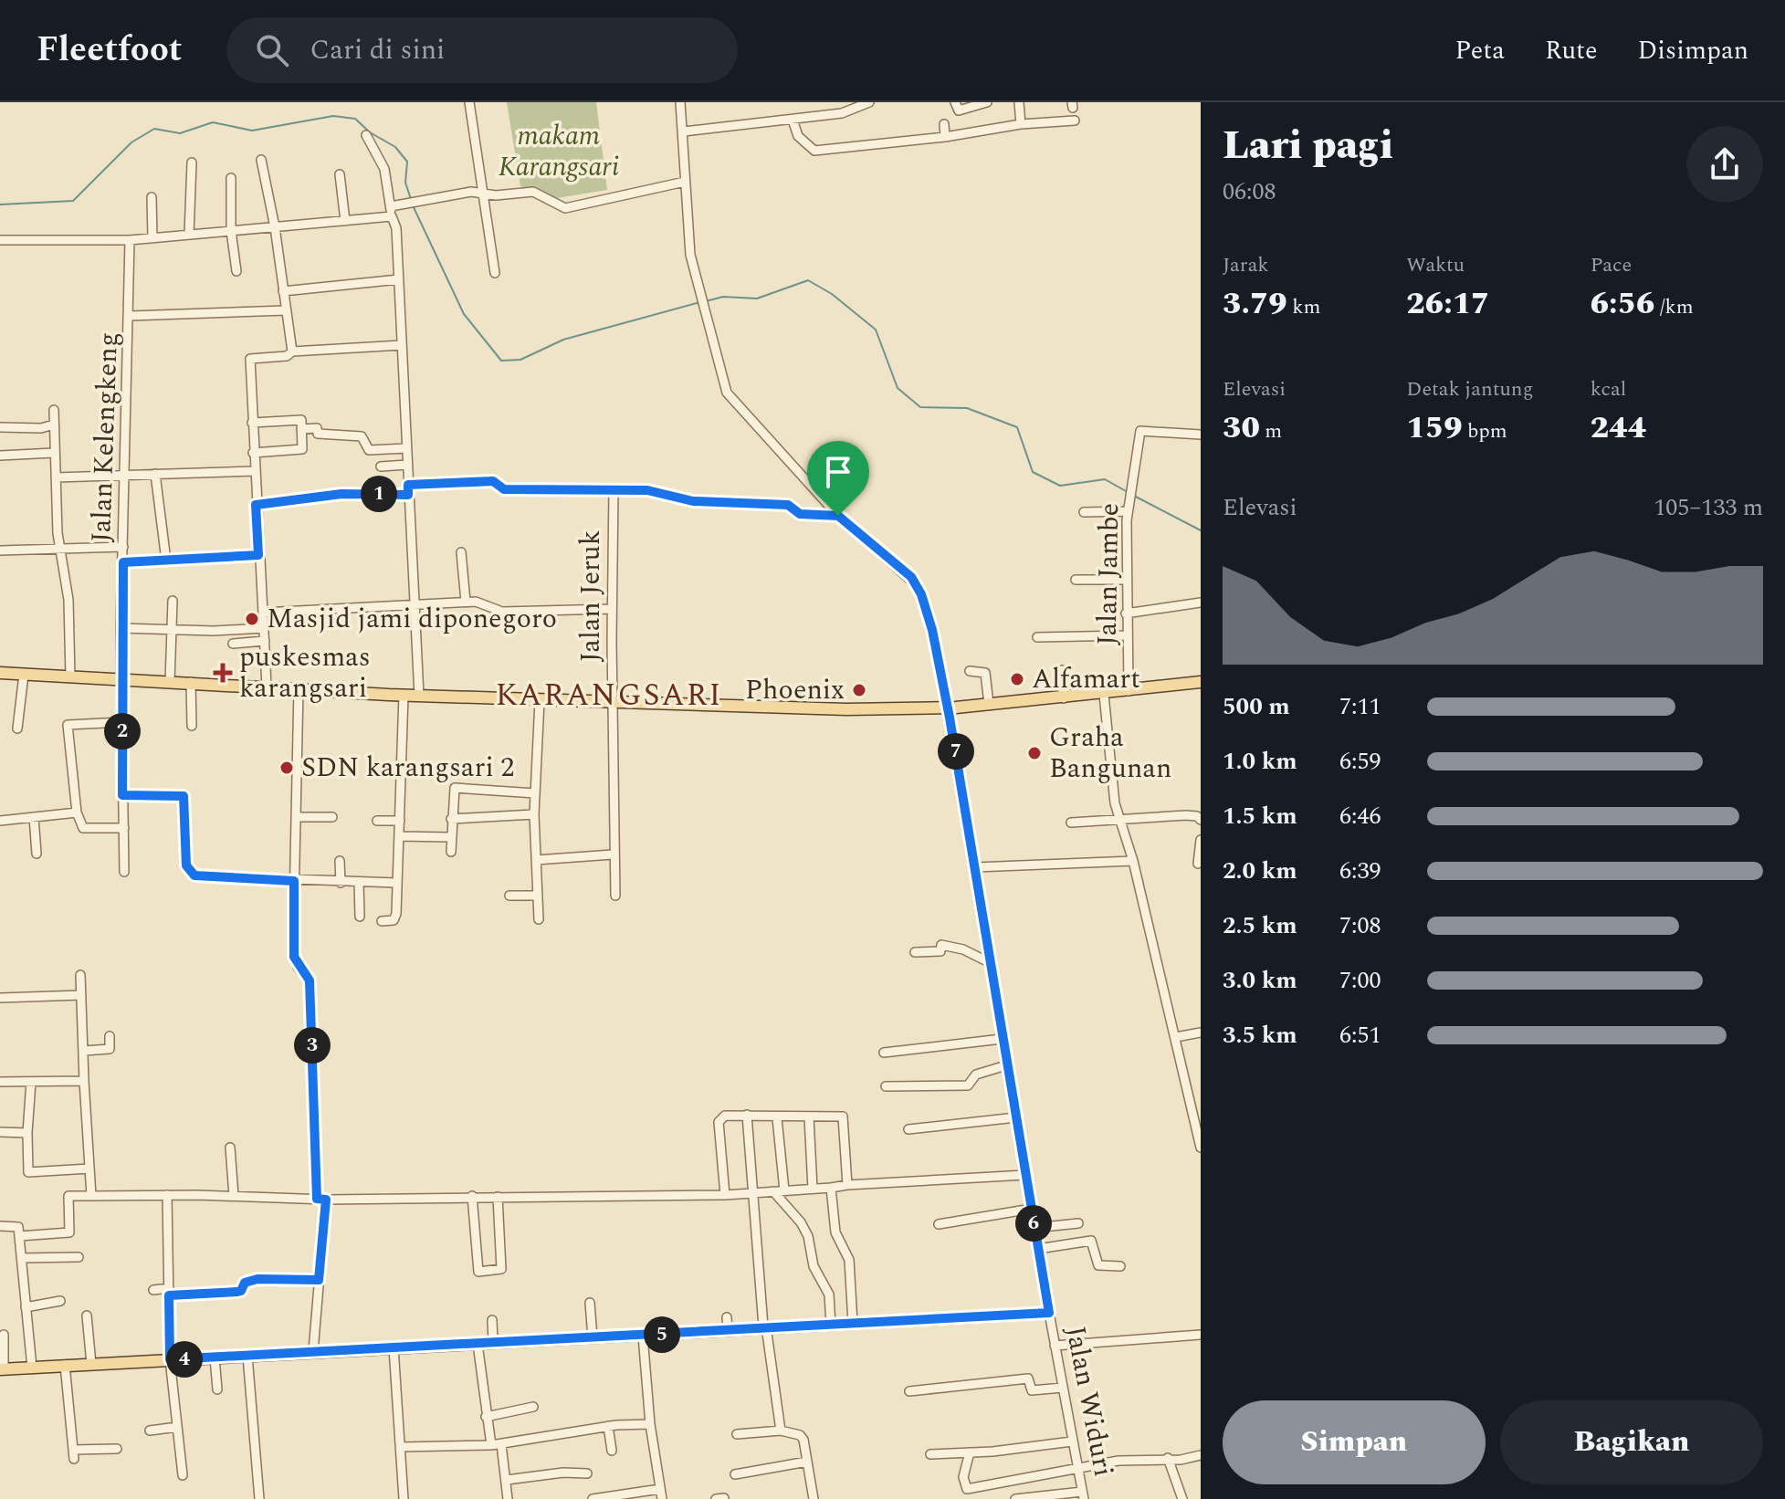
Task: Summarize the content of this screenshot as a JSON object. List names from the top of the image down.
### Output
{
  "streets": {
    "main road": ["Jalan Widuri"],
    "street": ["Jalan Kelengkeng", "Jalan Jambe", "Jalan Jeruk"]
  },
  "districts": ["KARANGSARI"],
  "parks": ["makam Karangsari"],
  "places": {
    "other": [
      "Masjid jami diponegoro",
      "Alfamart",
      "Phoenix",
      "Graha Bangunan",
      "SDN karangsari 2"
    ],
    "health": ["puskesmas karangsari"]
  },
  "page": {
    "header": "Fleetfoot",
    "search": "Cari di sini",
    "nav": ["Peta", "Rute", "Disimpan"],
    "heading": ["Lari pagi", "06:08"],
    "stats": [
      ["Jarak", "3.79 km"],
      ["Waktu", "26:17"],
      ["Pace", "6:56 /km"],
      ["Elevasi", "30 m"],
      ["Detak jantung", "159 bpm"],
      ["kcal", "244"]
    ],
    "chart": ["Elevasi", "105–133 m"],
    "pins": [
      "1",
      "2",
      "7",
      "3",
      "6",
      "5",
      "4"
    ],
    "list": [
      {
        "name": "500 m",
        "note": "7:11"
      },
      {
        "name": "1.0 km",
        "note": "6:59"
      },
      {
        "name": "1.5 km",
        "note": "6:46"
      },
      {
        "name": "2.0 km",
        "note": "6:39"
      },
      {
        "name": "2.5 km",
        "note": "7:08"
      },
      {
        "name": "3.0 km",
        "note": "7:00"
      },
      {
        "name": "3.5 km",
        "note": "6:51"
      }
    ],
    "buttons": ["Simpan", "Bagikan"]
  }
}
